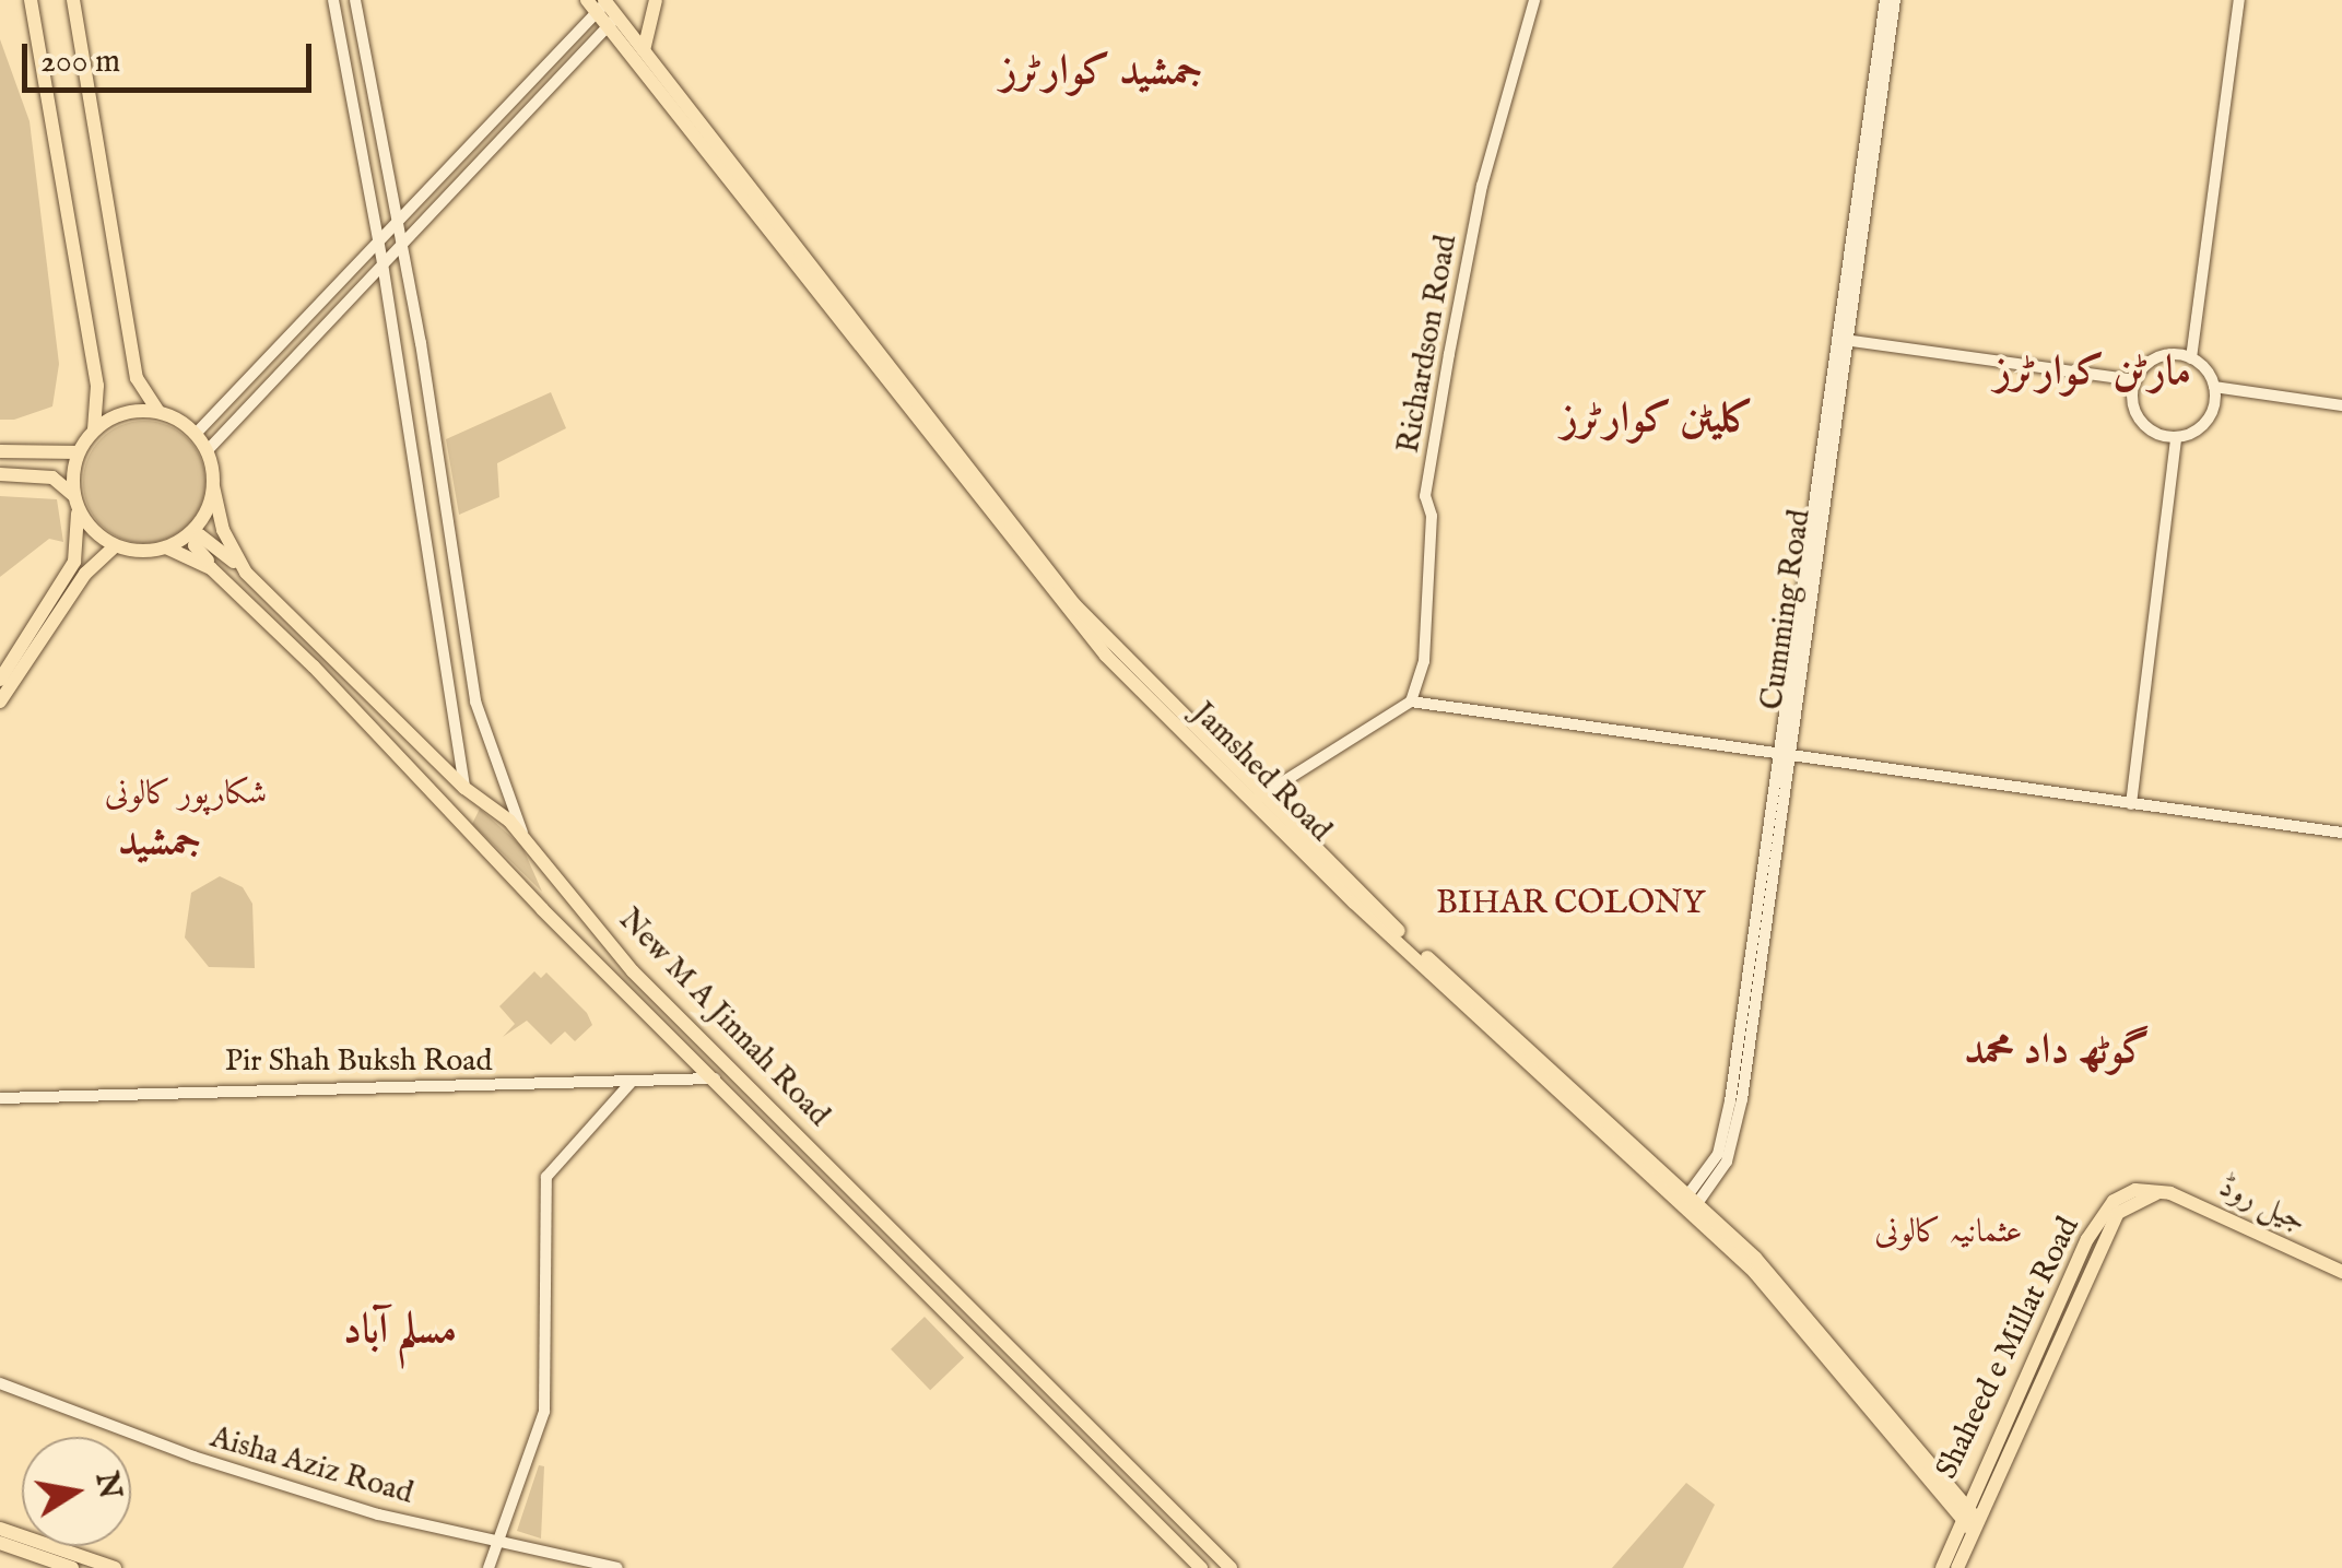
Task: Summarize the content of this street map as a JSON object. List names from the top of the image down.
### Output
{
  "streets": {
    "main road": [
      "Jamshed Road",
      "New M A Jinnah Road",
      "جیل روڈ",
      "Shaheed e Millat Road"
    ],
    "street": [
      "Richardson Road",
      "Cumming Road",
      "Pir Shah Buksh Road",
      "Aisha Aziz Road"
    ]
  },
  "crossings": [
    ["Cumming Road", "Jamshed Road"],
    ["Jamshed Road", "Shaheed e Millat Road"],
    ["New M A Jinnah Road", "Pir Shah Buksh Road"],
    ["جیل روڈ", "Shaheed e Millat Road"]
  ],
  "districts": [
    "جمشید کوارٹرز",
    "مارٹن کوارٹرز",
    "کلیٹن کوارٹرز",
    "شکارپور کالونی",
    "جمشید",
    "BIHAR COLONY",
    "گوٹھ داد محمد",
    "عثمانیہ کالونی",
    "مسلم آباد"
  ],
  "scale_bar": "200 m",
  "north": "right"
}
